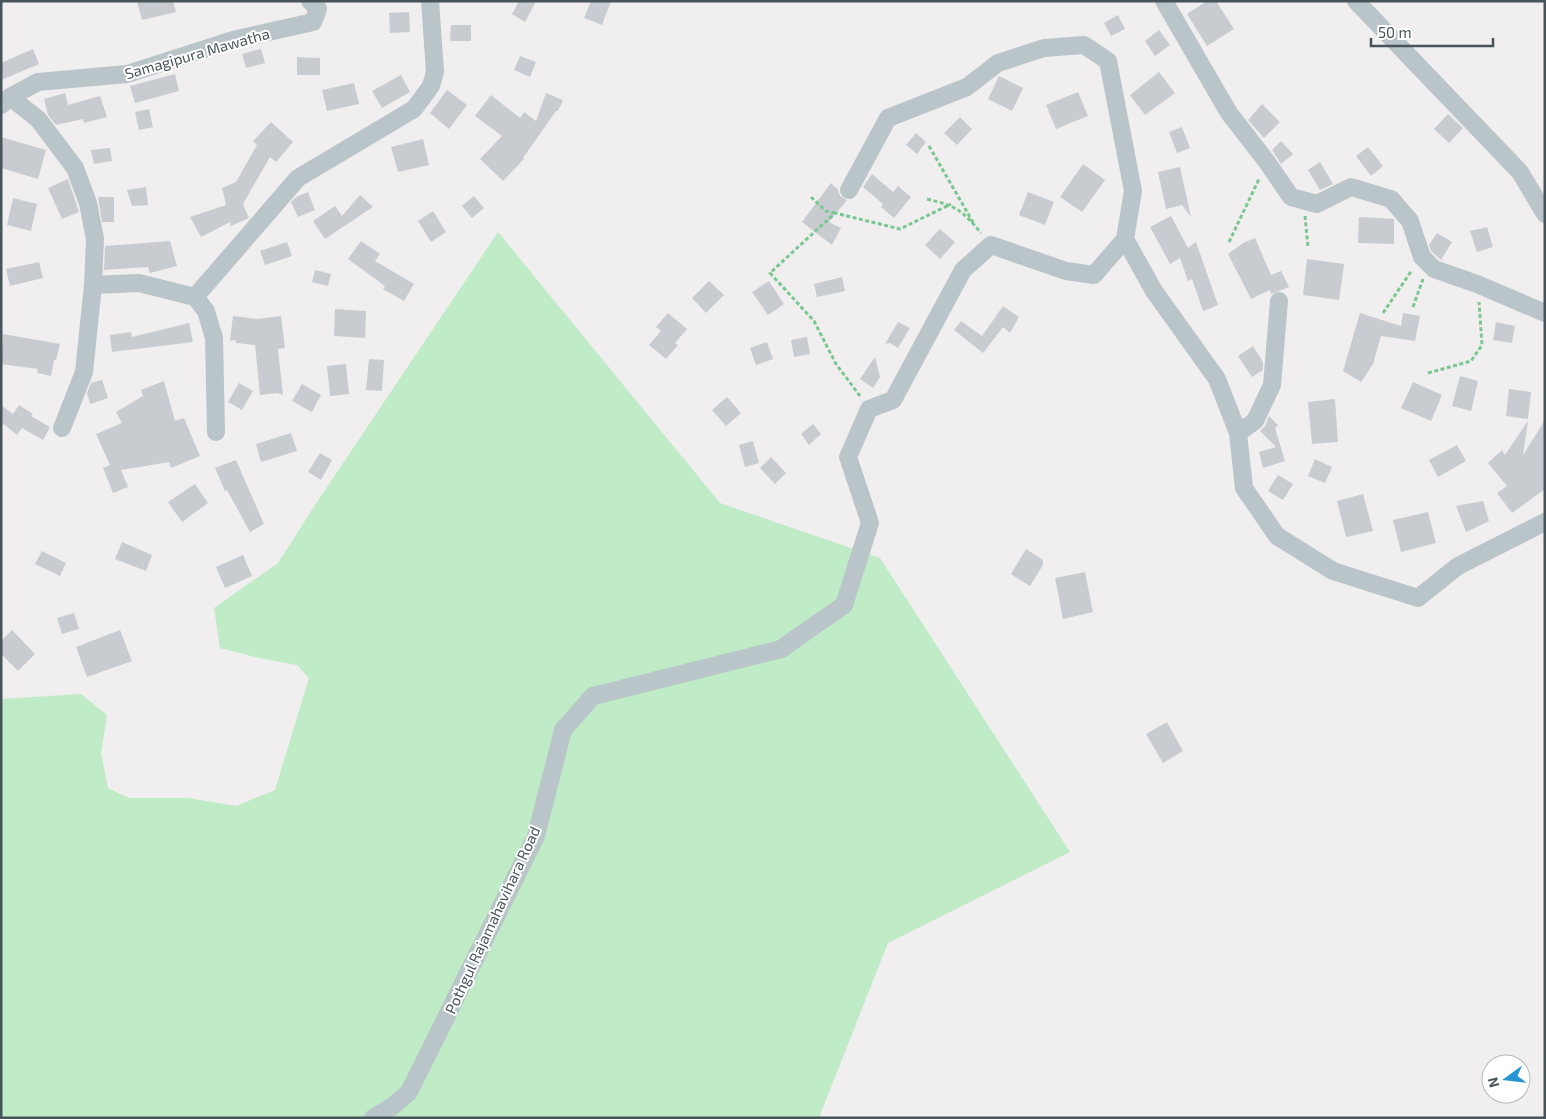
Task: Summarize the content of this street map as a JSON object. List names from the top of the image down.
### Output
{
  "streets": {
    "street": ["Samagipura Mawatha", "Pothgul Rajamahavihara Road"]
  },
  "scale_bar": "50 m",
  "north": "left"
}
